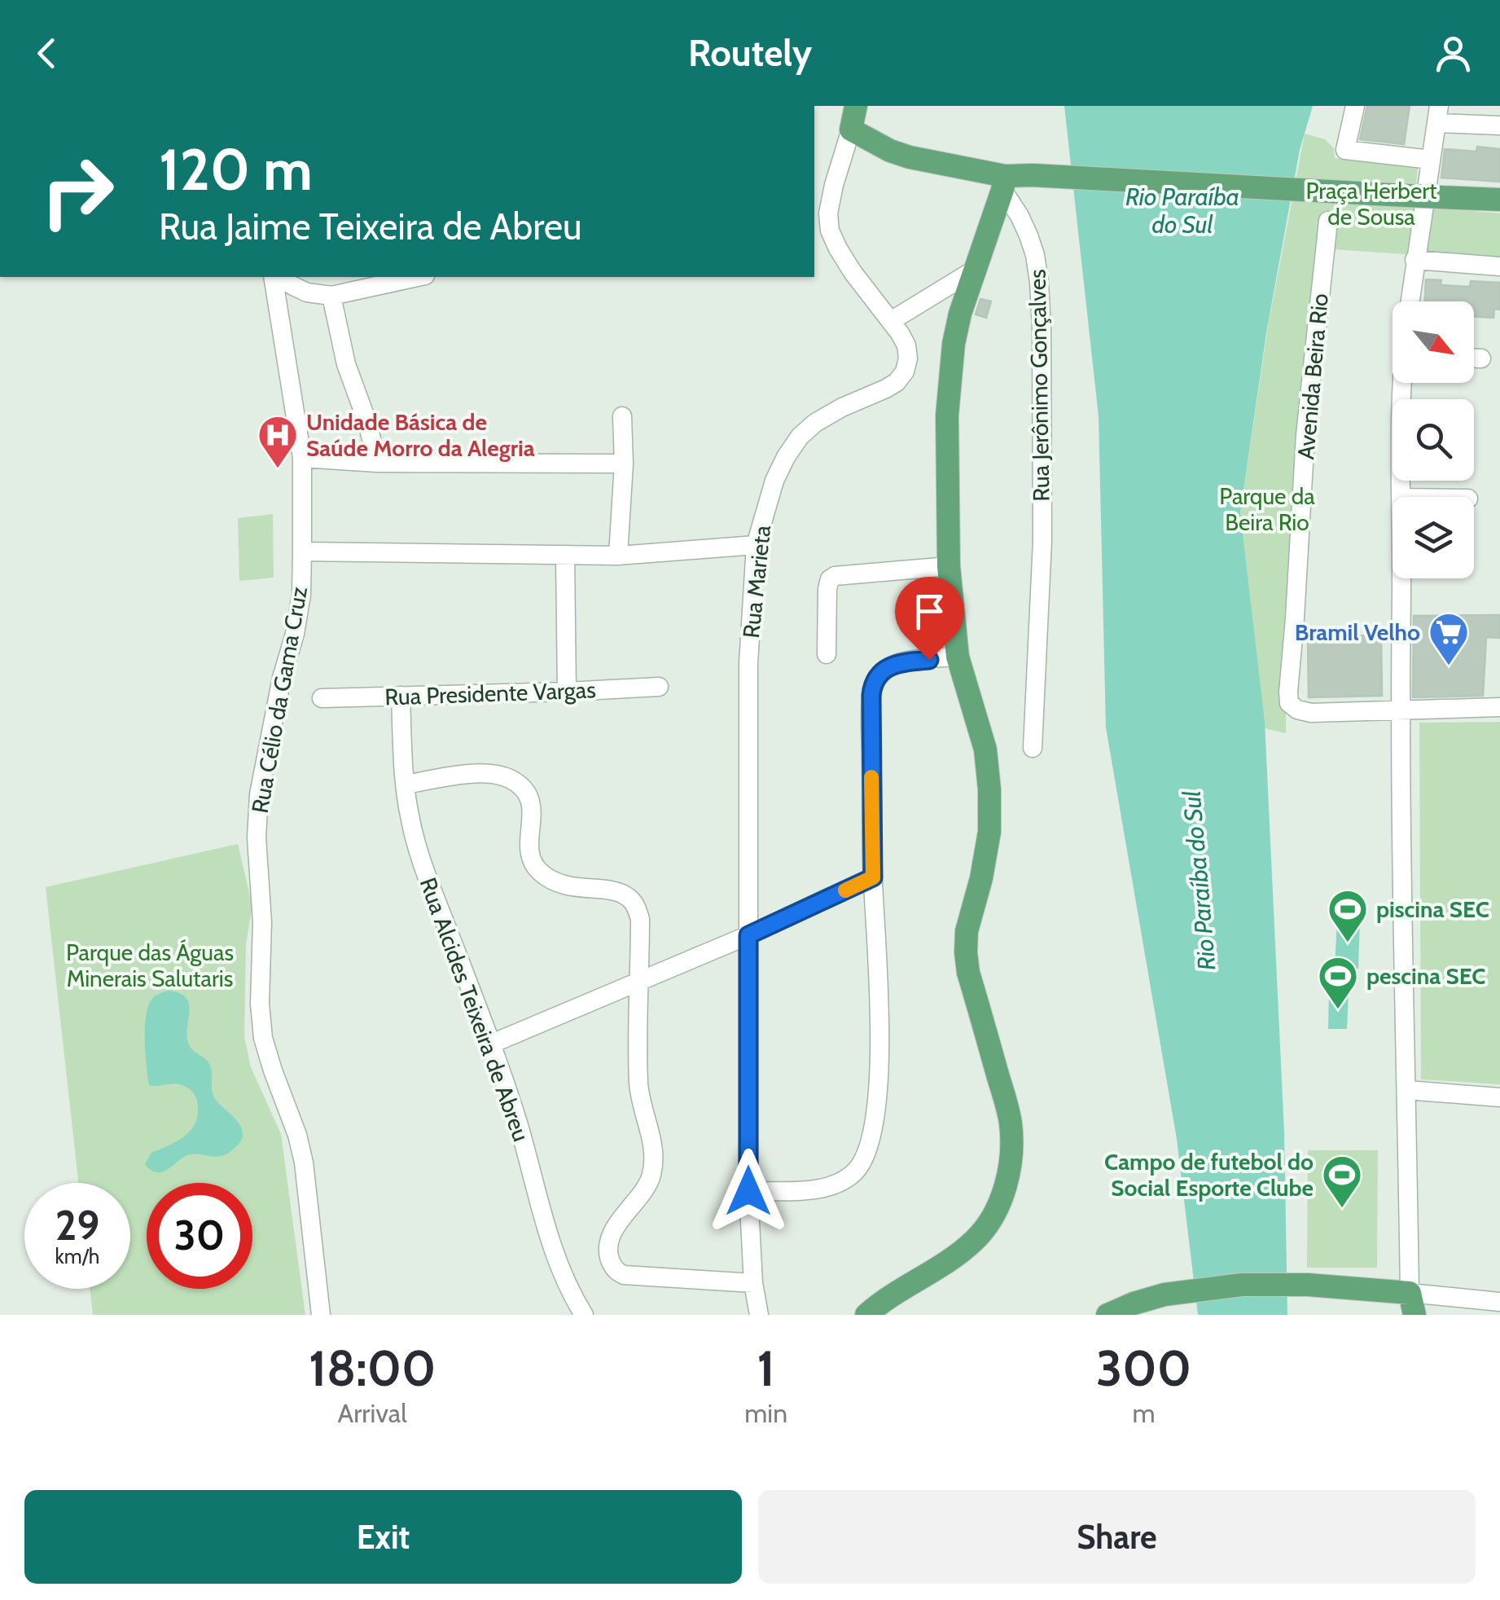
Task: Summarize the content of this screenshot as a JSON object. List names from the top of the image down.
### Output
{
  "streets": {
    "street": [
      "Avenida Beira Rio",
      "Rua Jerônimo Gonçalves",
      "Rua Marieta",
      "Rua Presidente Vargas",
      "Rua Célio da Gama Cruz",
      "Rua Alcides Teixeira de Abreu"
    ]
  },
  "crossings": [
    ["Rua Presidente Vargas", "Rua Alcides Teixeira de Abreu"]
  ],
  "water": ["Rio Paraíba do Sul"],
  "parks": ["Praça Herbert de Sousa", "Parque da Beira Rio", "Parque das Águas Minerais Salutaris"],
  "places": {
    "hospital": ["Unidade Básica de Saúde Morro da Alegria"],
    "supermarket": ["Bramil Velho"],
    "sports": ["piscina SEC", "pescina SEC", "Campo de futebol do Social Esporte Clube"]
  },
  "north": "bottom right",
  "page": {
    "header": "Routely",
    "turn": ["120 m", "Rua Jaime Teixeira de Abreu"],
    "speed": "29 km/h",
    "limit": "30",
    "eta": [
      "18:00",
      "Arrival",
      "1",
      "min",
      "300",
      "m"
    ],
    "buttons": ["Exit", "Share"]
  }
}
